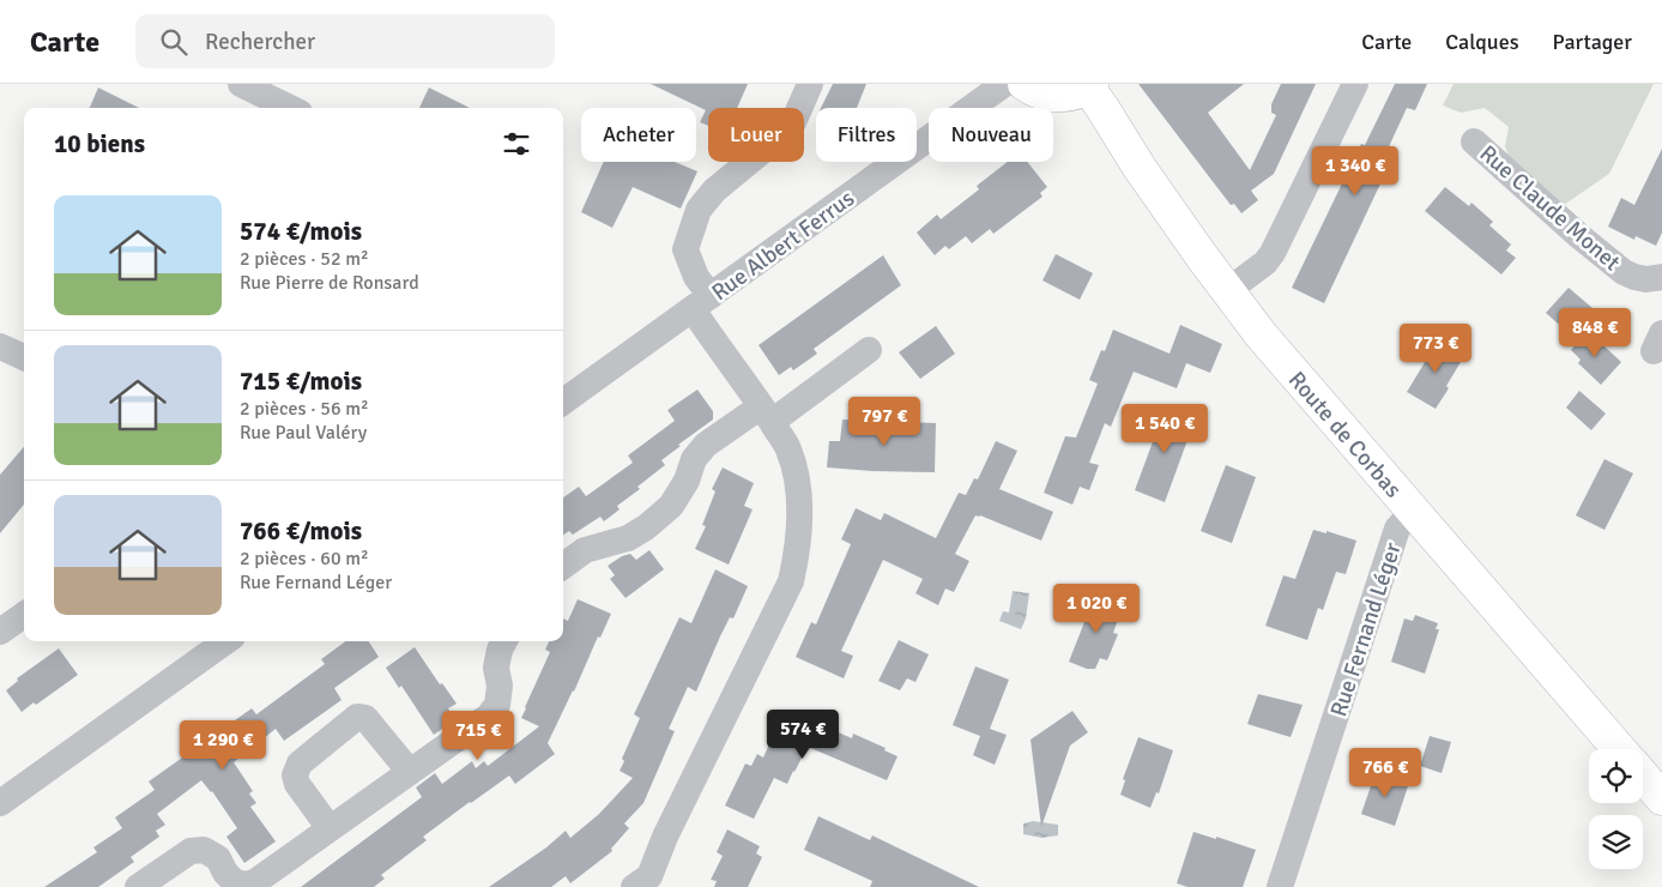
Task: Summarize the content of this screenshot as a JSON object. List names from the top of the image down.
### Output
{
  "streets": {
    "street": [
      "Rue Claude Monet",
      "Rue Albert Ferrus",
      "Route de Corbas",
      "Rue Fernand Léger"
    ]
  },
  "crossings": [
    ["Route de Corbas", "Rue Fernand Léger"]
  ],
  "page": {
    "header": "Carte",
    "search": "Rechercher",
    "nav": ["Carte", "Calques", "Partager"],
    "chip": [
      "Acheter",
      "Louer",
      "Filtres",
      "Nouveau"
    ],
    "heading": "10 biens",
    "price": [
      "1 340 €",
      "848 €",
      "773 €",
      "797 €",
      "1 540 €",
      "1 020 €",
      "574 €",
      "715 €",
      "1 290 €",
      "766 €"
    ],
    "list": [
      {
        "name": "574 €/mois",
        "note": "2 pièces · 52 m² · Rue Pierre de Ronsard"
      },
      {
        "name": "715 €/mois",
        "note": "2 pièces · 56 m² · Rue Paul Valéry"
      },
      {
        "name": "766 €/mois",
        "note": "2 pièces · 60 m² · Rue Fernand Léger"
      }
    ]
  }
}
